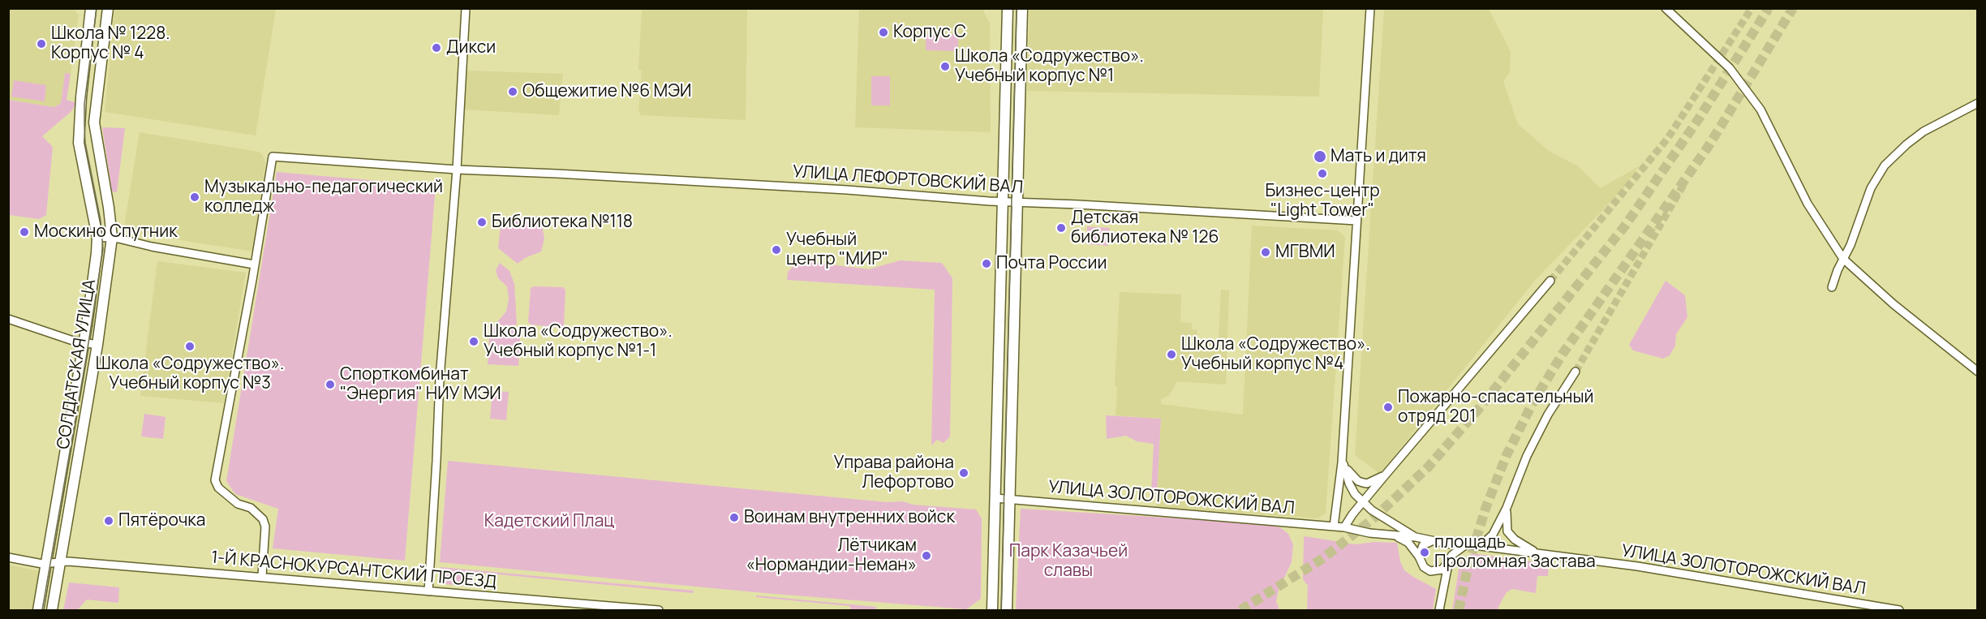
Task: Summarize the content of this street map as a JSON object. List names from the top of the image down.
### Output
{
  "streets": {
    "main road": ["СОЛДАТСКАЯ УЛИЦА"],
    "street": ["УЛИЦА ЛЕФОРТОВСКИЙ ВАЛ", "УЛИЦА ЗОЛОТОРОЖСКИЙ ВАЛ", "1-Й КРАСНОКУРСАНТСКИЙ ПРОЕЗД"]
  },
  "crossings": [
    ["СОЛДАТСКАЯ УЛИЦА", "1-Й КРАСНОКУРСАНТСКИЙ ПРОЕЗД"]
  ],
  "parks": ["Кадетский Плац", "Парк Казачьей славы"],
  "places": [
    "Корпус С",
    "Школа № 1228. Корпус № 4",
    "Дикси",
    "Школа «Содружество». Учебный корпус №1",
    "Общежитие №6 МЭИ",
    "Мать и дитя",
    "Бизнес-центр \"Light Tower\"",
    "Музыкально-педагогический колледж",
    "Библиотека №118",
    "Детская библиотека № 126",
    "Москино Спутник",
    "Учебный центр \"МИР\"",
    "МГВМИ",
    "Почта России",
    "Школа «Содружество». Учебный корпус №1-1",
    "Школа «Содружество». Учебный корпус №3",
    "Школа «Содружество». Учебный корпус №4",
    "Спорткомбинат \"Энергия\" НИУ МЭИ",
    "Пожарно-спасательный отряд 201",
    "Управа района Лефортово",
    "Воинам внутренних войск",
    "Пятёрочка",
    "площадь Проломная Застава",
    "Лётчикам «Нормандии-Неман»"
  ]
}
